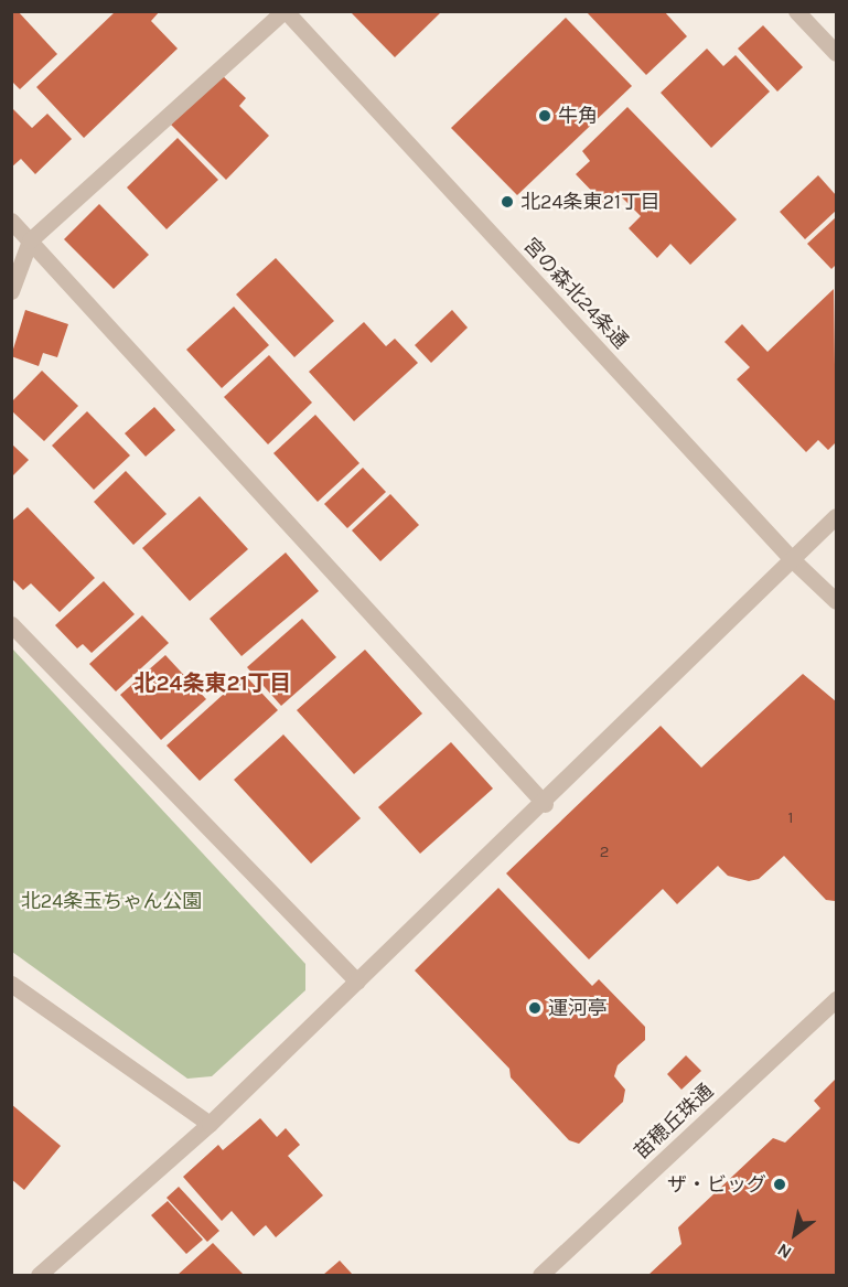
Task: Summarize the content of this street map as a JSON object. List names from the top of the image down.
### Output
{
  "streets": {
    "street": ["宮の森北24条通", "苗穂丘珠通"]
  },
  "districts": ["北24条東21丁目"],
  "parks": ["北24条玉ちゃん公園"],
  "places": [
    "牛角",
    "北24条東21丁目",
    "運河亭",
    "ザ・ビッグ"
  ],
  "house_numbers": ["1", "2"],
  "north": "bottom left"
}
